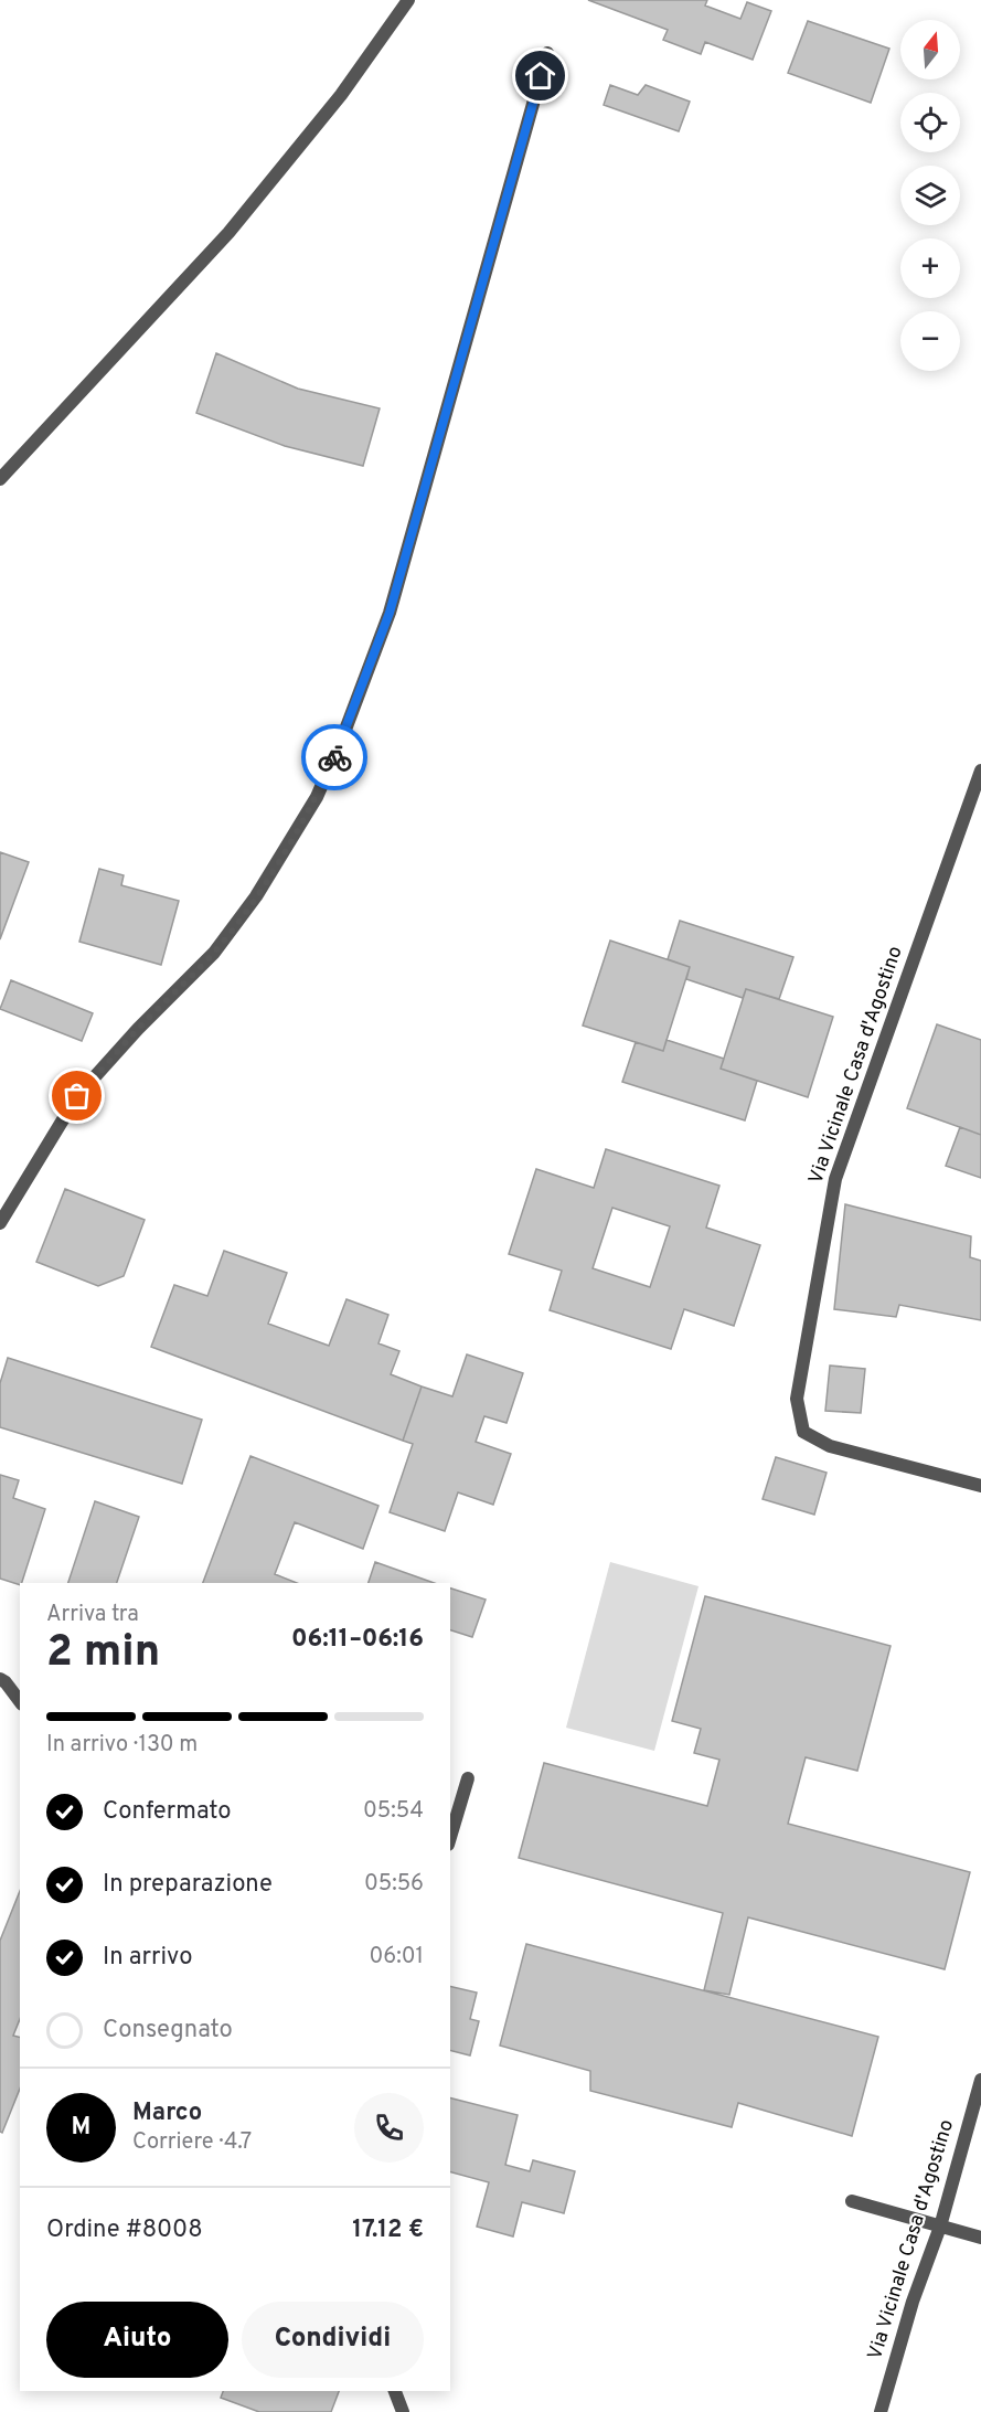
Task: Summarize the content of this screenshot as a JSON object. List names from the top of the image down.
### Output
{
  "streets": {
    "street": ["Via Vicinale Casa d'Agostino"]
  },
  "north": "top",
  "page": {
    "map_buttons": ["+", "−"],
    "heading": ["2 min", "Arriva tra", "06:11–06:16"],
    "panel": [
      "Marco",
      "Corriere · 4.7",
      "Ordine #8008",
      "17.12 €"
    ],
    "bar": "In arrivo · 130 m",
    "list": [
      ["Confermato", "05:54"],
      ["In preparazione", "05:56"],
      ["In arrivo", "06:01"],
      "Consegnato"
    ],
    "round": "M",
    "buttons": ["Aiuto", "Condividi"]
  }
}
